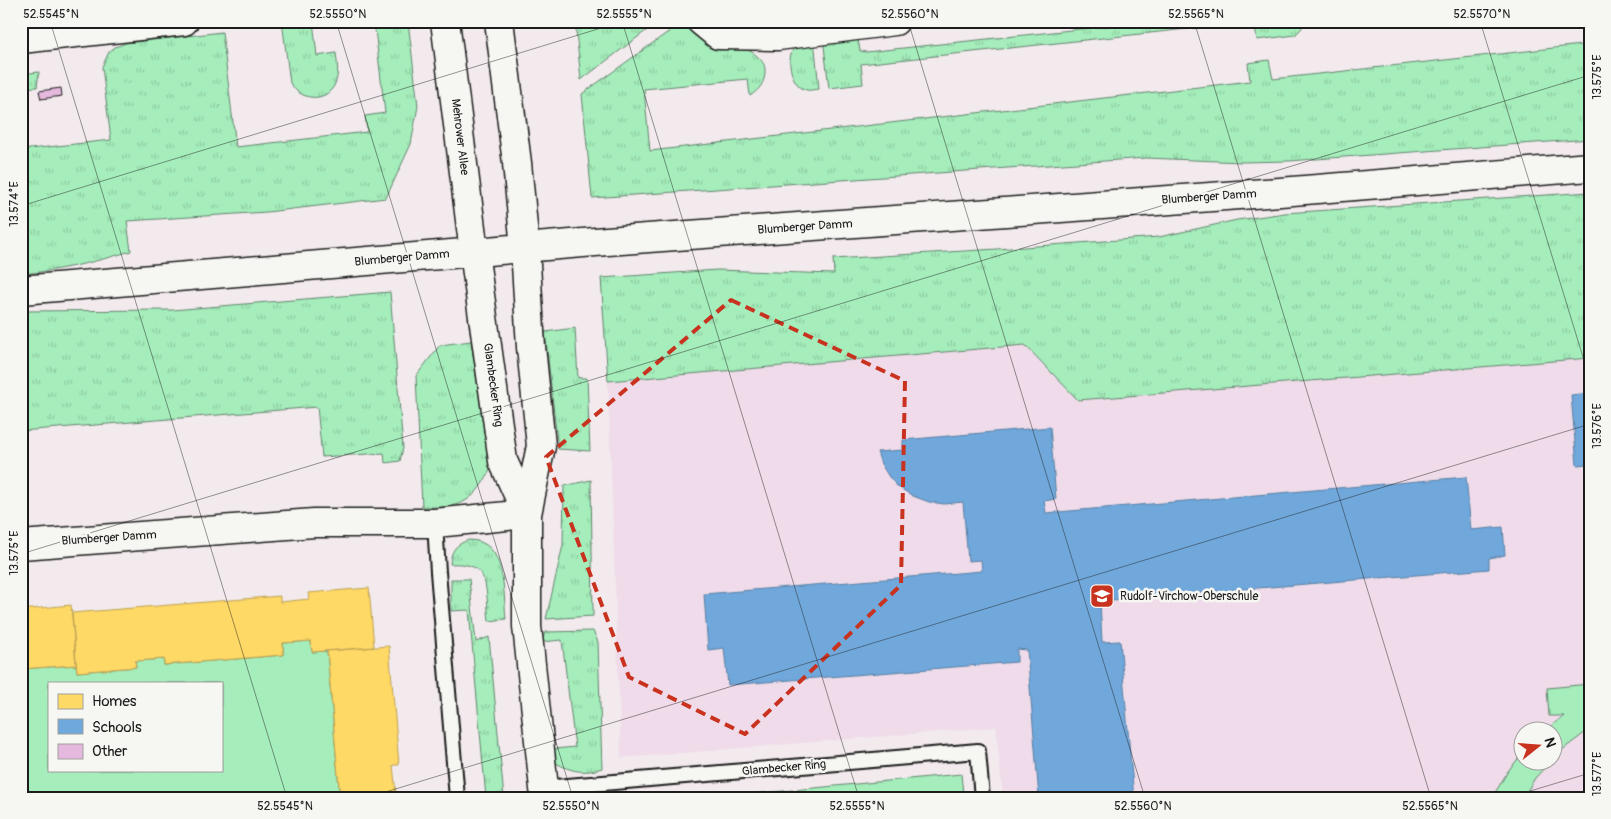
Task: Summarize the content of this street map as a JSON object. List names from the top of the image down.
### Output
{
  "streets": {
    "main road": ["Mehrower Allee", "Blumberger Damm", "Glambecker Ring"]
  },
  "crossings": [
    ["Mehrower Allee", "Blumberger Damm"],
    ["Mehrower Allee", "Glambecker Ring"],
    ["Blumberger Damm", "Glambecker Ring"]
  ],
  "places": {
    "school or university": ["Rudolf-Virchow-Oberschule"]
  },
  "legend": ["Homes", "Schools", "Other"],
  "north": "right",
  "coordinates": [
    "52.5545°N",
    "52.5550°N",
    "52.5555°N",
    "52.5560°N",
    "52.5565°N",
    "52.5570°N",
    "13.575°E",
    "13.574°E",
    "13.576°E",
    "13.577°E"
  ]
}
